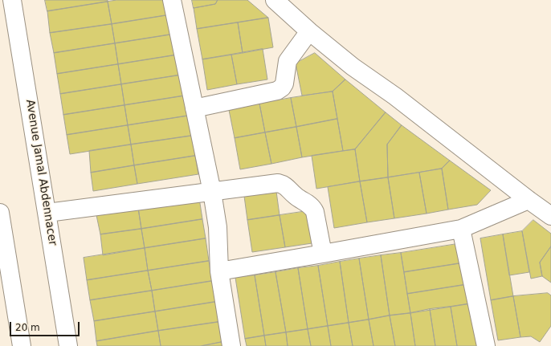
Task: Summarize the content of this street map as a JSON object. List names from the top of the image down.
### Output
{
  "streets": {
    "street": ["Avenue Jamal Abdennacer"]
  },
  "scale_bar": "20 m"
}
